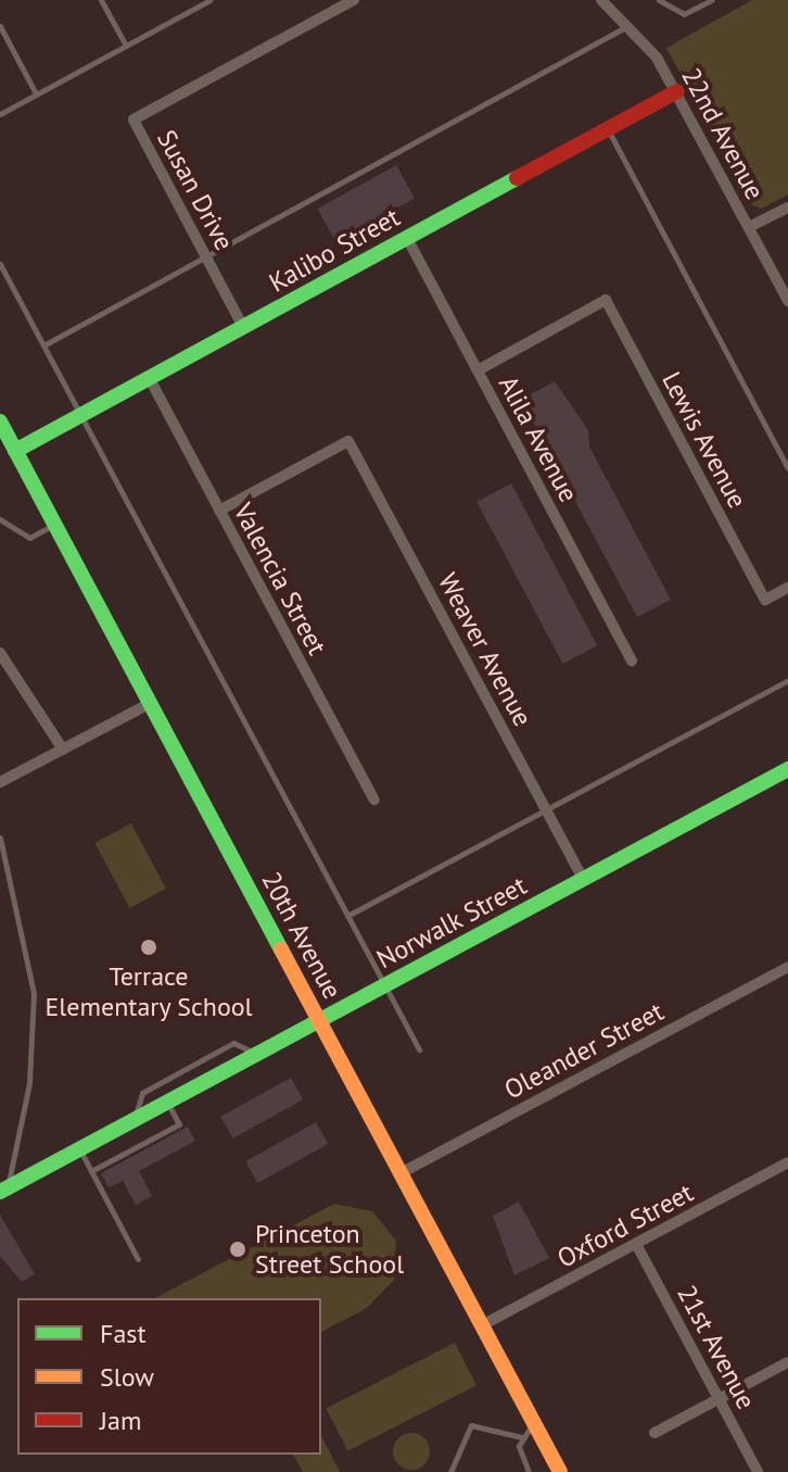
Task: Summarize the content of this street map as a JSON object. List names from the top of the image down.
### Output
{
  "streets": {
    "street": [
      "22nd Avenue",
      "Susan Drive",
      "Kalibo Street",
      "Alila Avenue",
      "Lewis Avenue",
      "Valencia Street",
      "Weaver Avenue",
      "Norwalk Street",
      "20th Avenue",
      "Oleander Street",
      "Oxford Street",
      "21st Avenue"
    ]
  },
  "crossings": [
    ["22nd Avenue", "Kalibo Street"],
    ["Susan Drive", "Kalibo Street"],
    ["Kalibo Street", "Alila Avenue"],
    ["Kalibo Street", "Valencia Street"],
    ["Kalibo Street", "20th Avenue"],
    ["Alila Avenue", "Lewis Avenue"],
    ["Valencia Street", "Weaver Avenue"],
    ["Weaver Avenue", "Norwalk Street"],
    ["Norwalk Street", "20th Avenue"],
    ["20th Avenue", "Oleander Street"],
    ["20th Avenue", "Oxford Street"],
    ["Oxford Street", "21st Avenue"]
  ],
  "places": ["Terrace Elementary School", "Princeton Street School"],
  "legend": ["Fast", "Slow", "Jam"]
}
